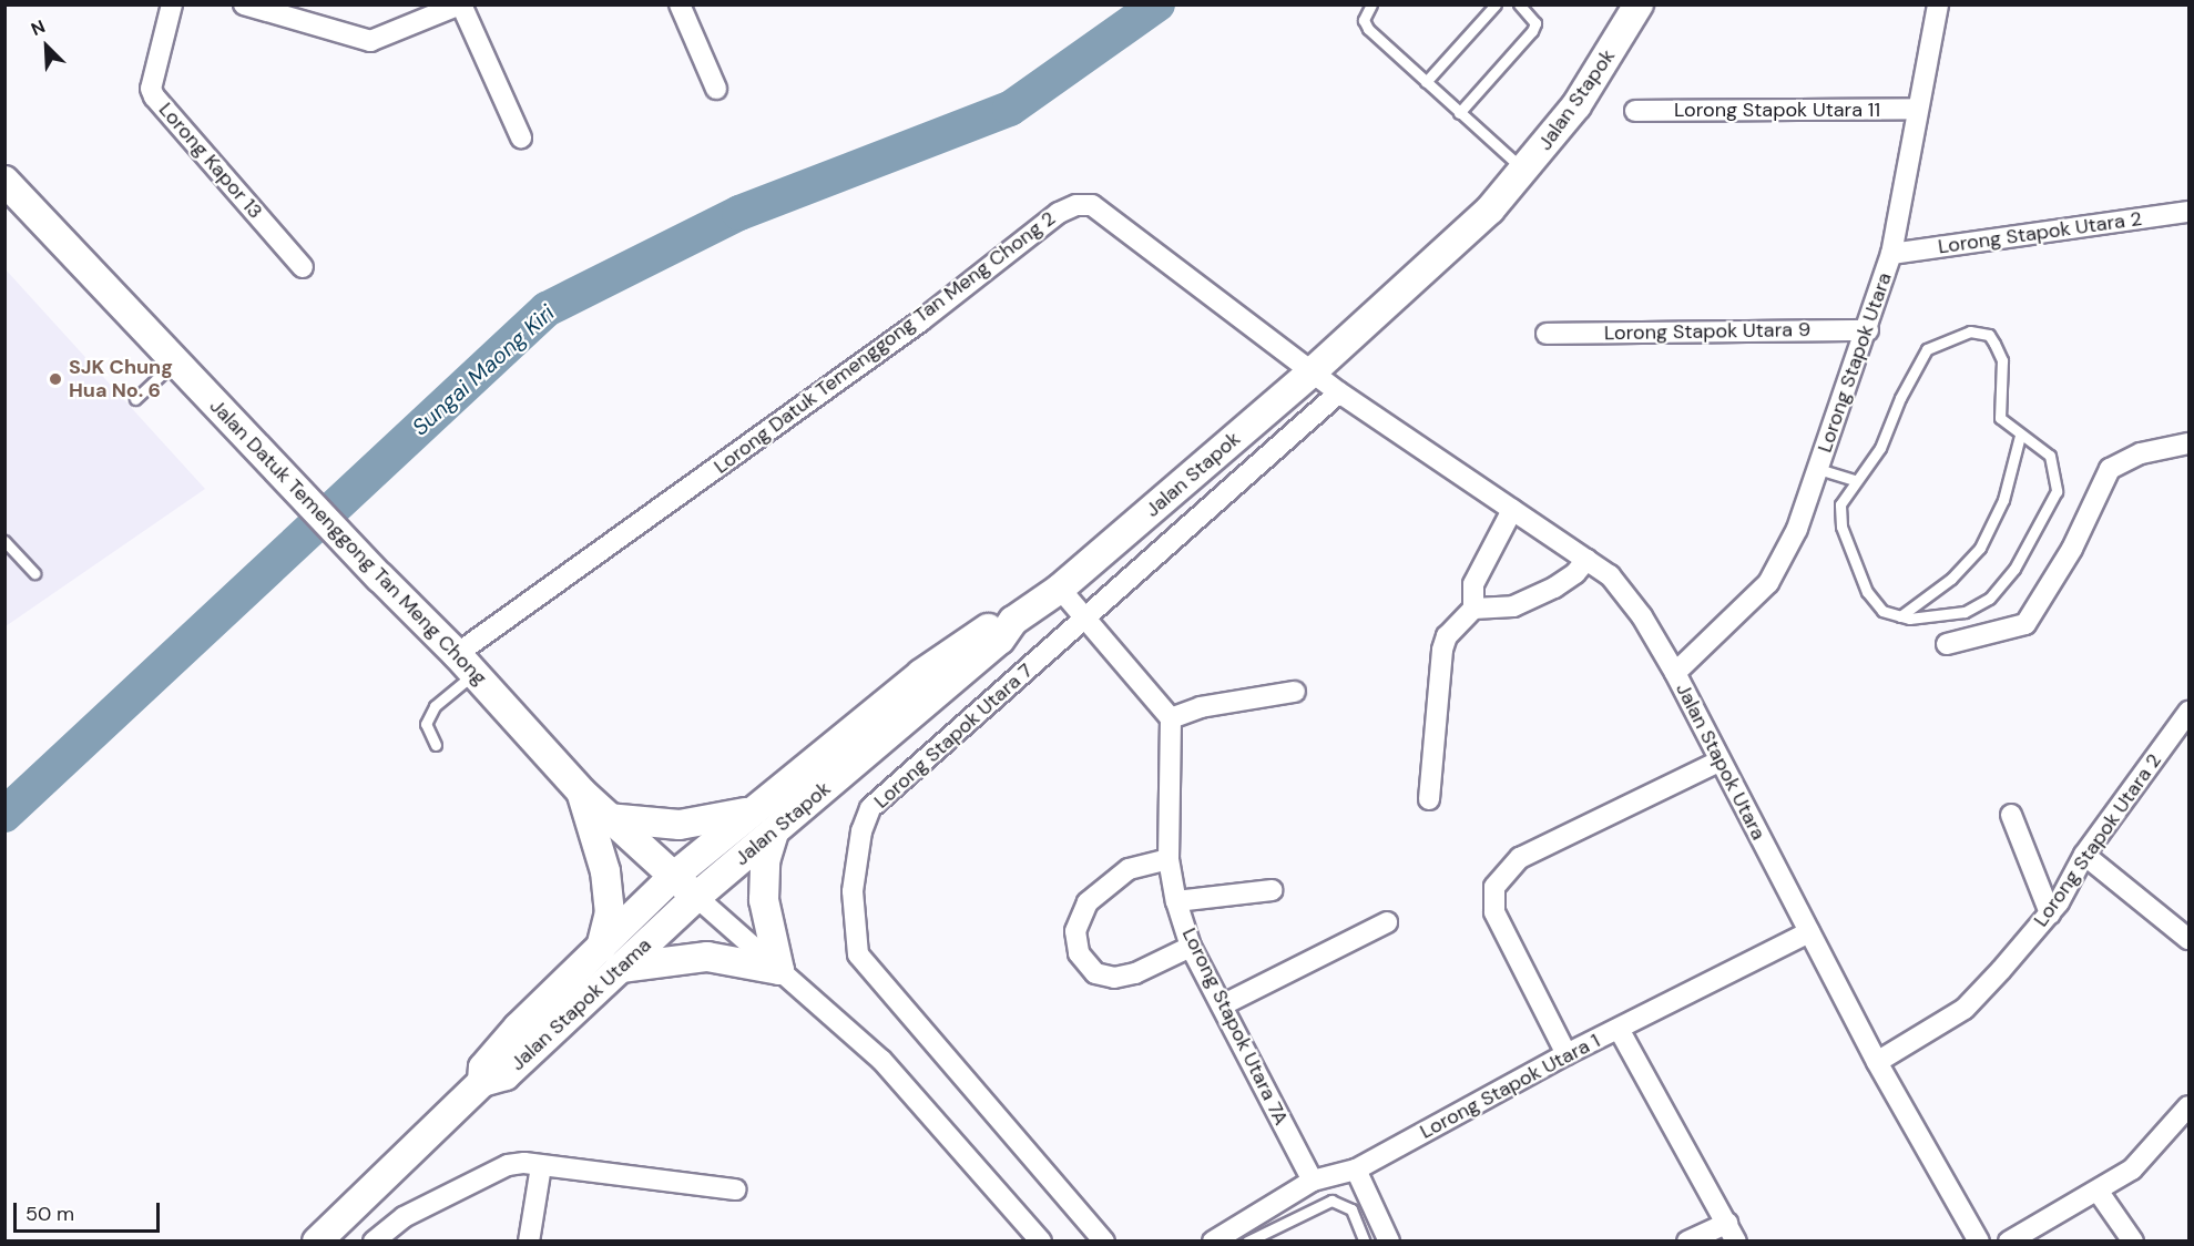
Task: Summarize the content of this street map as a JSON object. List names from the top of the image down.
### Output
{
  "streets": {
    "main road": ["Jalan Stapok", "Jalan Datuk Temenggong Tan Meng Chong", "Jalan Stapok Utama"],
    "street": [
      "Lorong Stapok Utara 11",
      "Lorong Kapor 13",
      "Lorong Stapok Utara 2",
      "Lorong Stapok Utara 9",
      "Lorong Datuk Temenggong Tan Meng Chong 2",
      "Lorong Stapok Utara",
      "Lorong Stapok Utara 7",
      "Jalan Stapok Utara",
      "Lorong Stapok Utara 7A",
      "Lorong Stapok Utara 1"
    ]
  },
  "crossings": [
    ["Jalan Stapok", "Lorong Datuk Temenggong Tan Meng Chong 2"],
    ["Jalan Stapok", "Jalan Datuk Temenggong Tan Meng Chong"],
    ["Jalan Stapok", "Jalan Stapok Utama"],
    ["Lorong Stapok Utara 11", "Lorong Stapok Utara"],
    ["Lorong Stapok Utara 2", "Lorong Stapok Utara"],
    ["Lorong Stapok Utara 2", "Jalan Stapok Utara"],
    ["Lorong Stapok Utara 9", "Lorong Stapok Utara"],
    ["Lorong Datuk Temenggong Tan Meng Chong 2", "Jalan Datuk Temenggong Tan Meng Chong"],
    ["Lorong Datuk Temenggong Tan Meng Chong 2", "Lorong Stapok Utara 7"],
    ["Lorong Datuk Temenggong Tan Meng Chong 2", "Jalan Stapok Utara"],
    ["Lorong Stapok Utara", "Jalan Stapok Utara"],
    ["Jalan Datuk Temenggong Tan Meng Chong", "Jalan Stapok Utama"],
    ["Lorong Stapok Utara 7", "Jalan Stapok Utara"],
    ["Jalan Stapok Utara", "Lorong Stapok Utara 1"],
    ["Lorong Stapok Utara 7A", "Lorong Stapok Utara 1"]
  ],
  "water": ["Sungai Maong Kiri"],
  "places": ["SJK Chung Hua No. 6"],
  "scale_bar": "50 m",
  "north": "top left"
}
